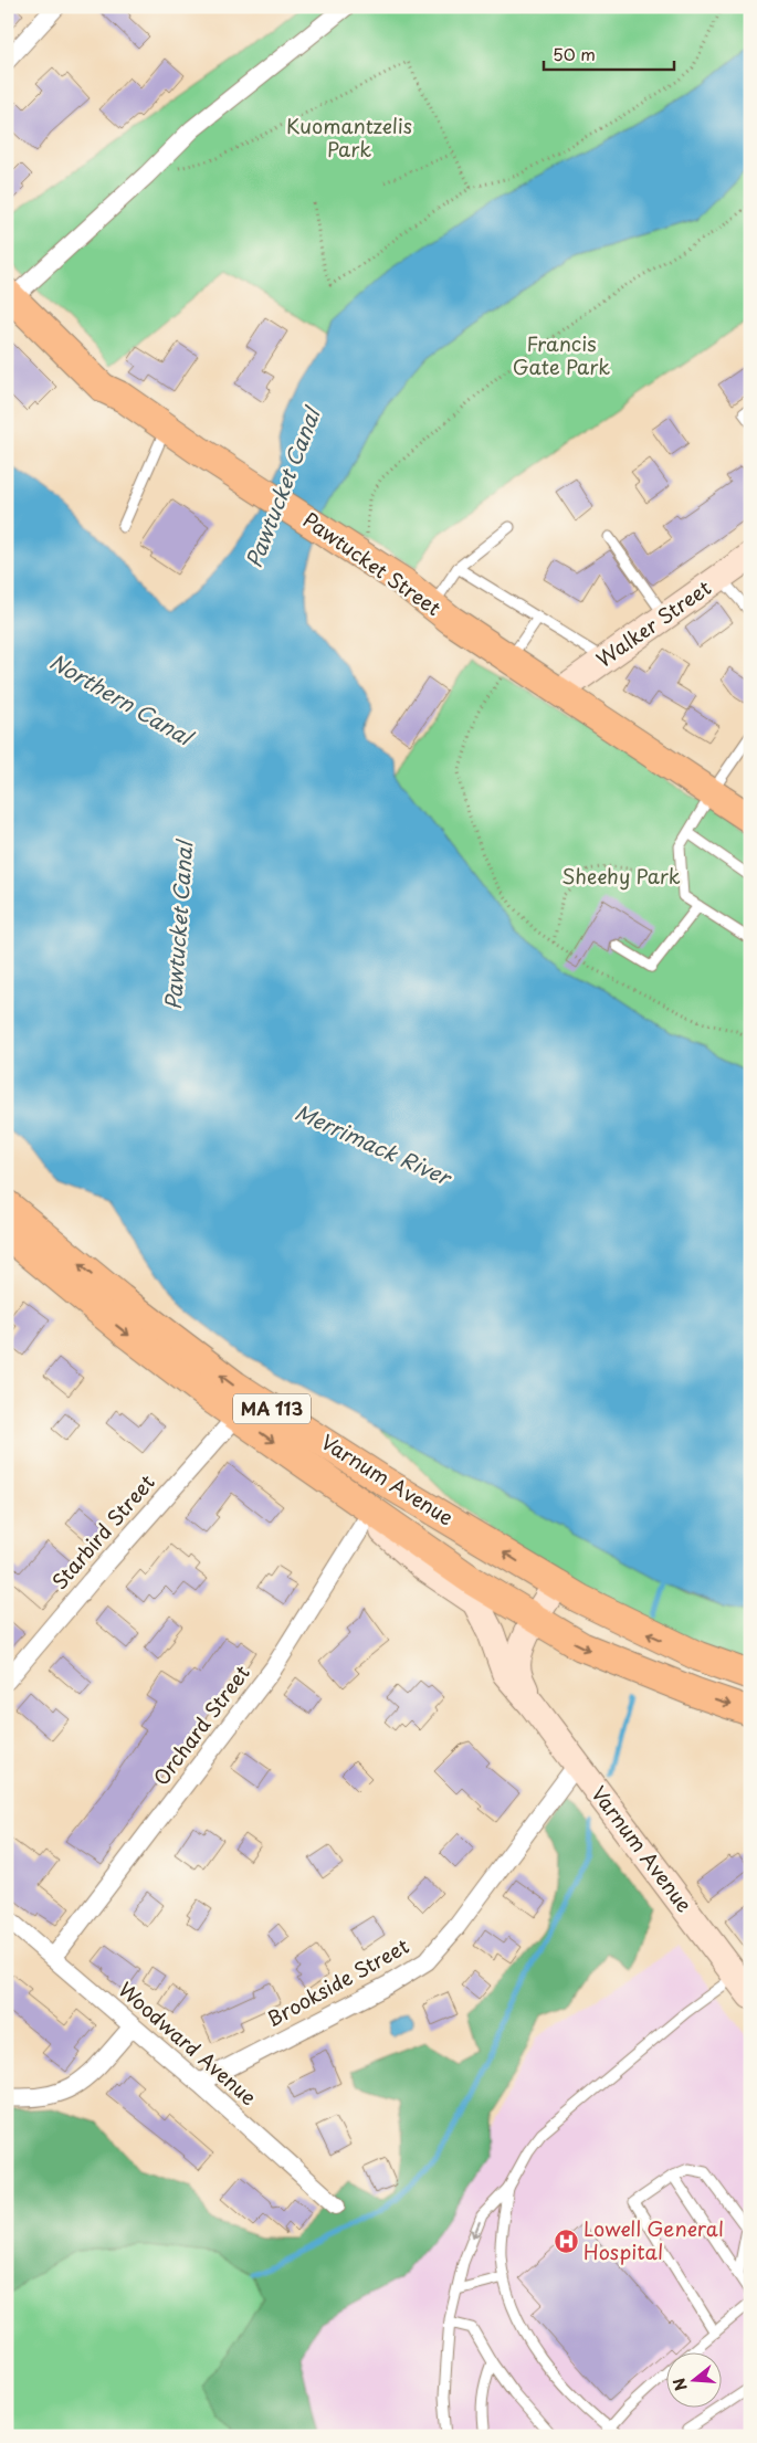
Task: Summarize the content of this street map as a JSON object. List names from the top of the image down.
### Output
{
  "streets": {
    "main road": [
      "Pawtucket Street",
      "Walker Street",
      "MA 113",
      "Varnum Avenue"
    ],
    "street": [
      "Starbird Street",
      "Orchard Street",
      "Brookside Street",
      "Woodward Avenue"
    ]
  },
  "crossings": [
    ["Pawtucket Street", "Walker Street"],
    ["MA 113", "Varnum Avenue"],
    ["Varnum Avenue", "Starbird Street"],
    ["Varnum Avenue", "Orchard Street"],
    ["Varnum Avenue", "Brookside Street"],
    ["Orchard Street", "Woodward Avenue"],
    ["Brookside Street", "Woodward Avenue"]
  ],
  "water": ["Pawtucket Canal", "Northern Canal", "Merrimack River"],
  "parks": ["Kuomantzelis Park", "Francis Gate Park", "Sheehy Park"],
  "places": {
    "hospital": ["Lowell General Hospital"]
  },
  "scale_bar": "50 m",
  "north": "left"
}
